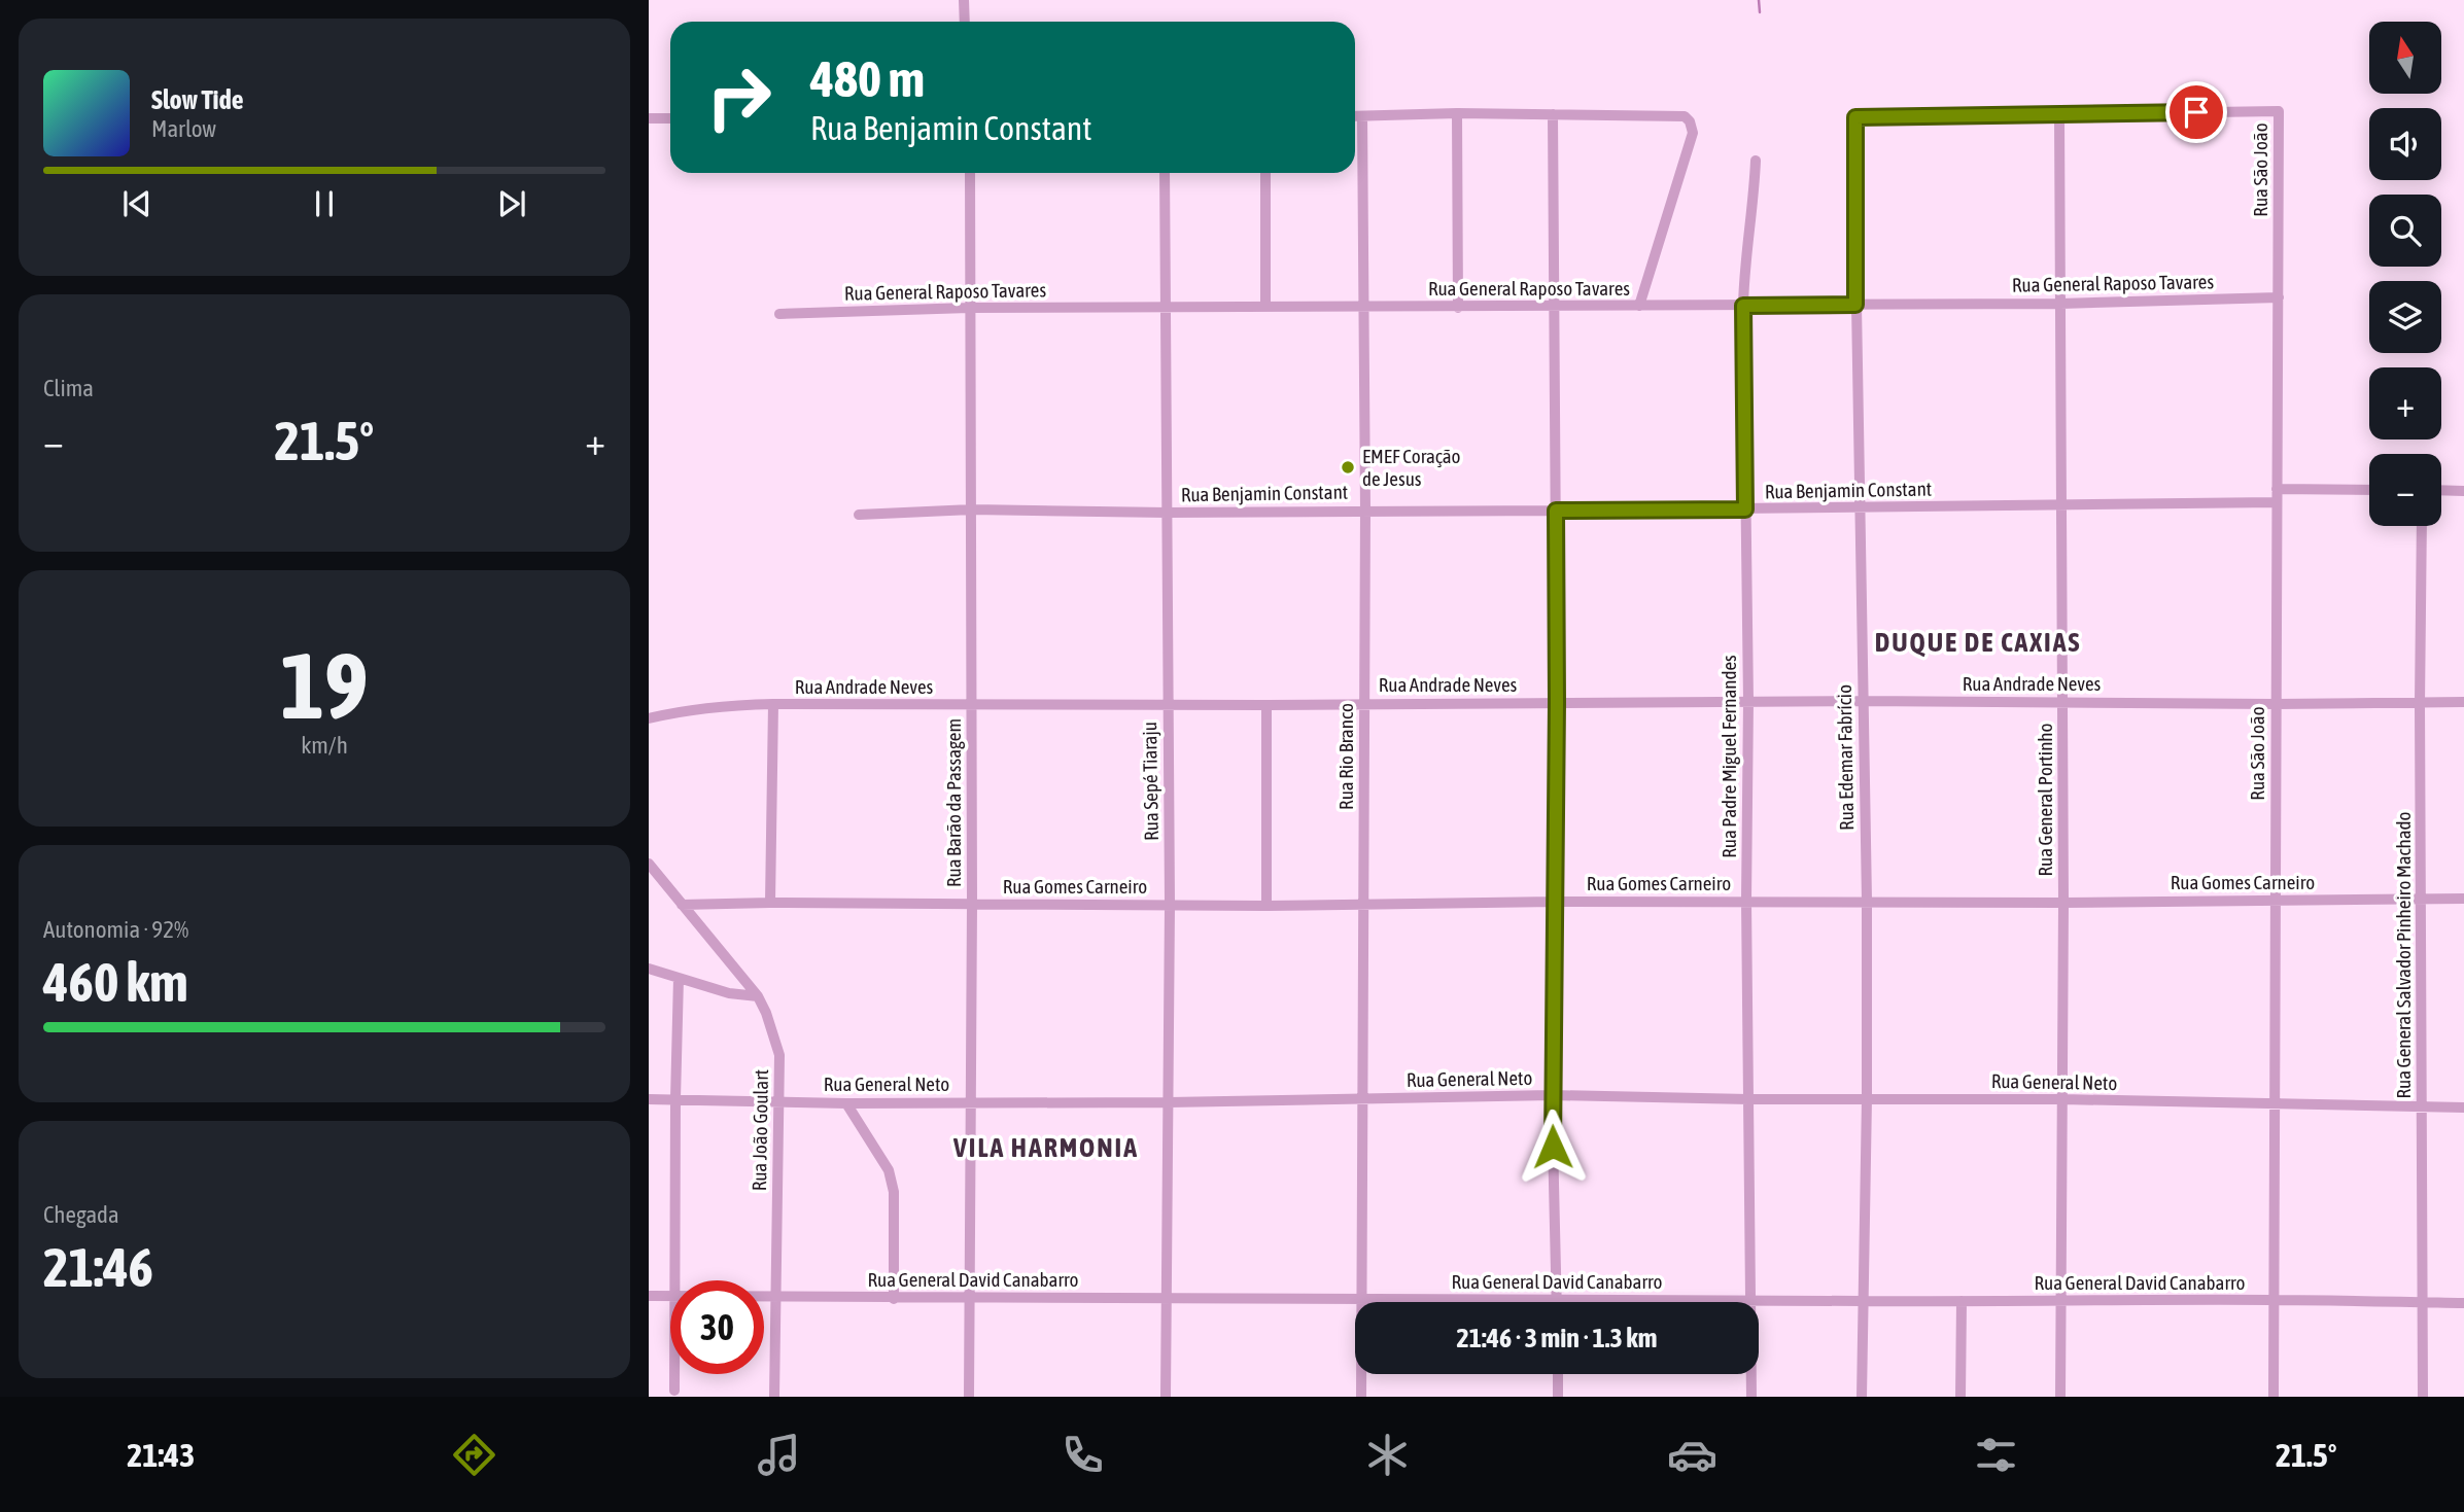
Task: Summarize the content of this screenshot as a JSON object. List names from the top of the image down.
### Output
{
  "streets": {
    "street": [
      "Rua São João",
      "Rua General Raposo Tavares",
      "Rua Benjamin Constant",
      "Rua Andrade Neves",
      "Rua Rio Branco",
      "Rua Padre Miguel Fernandes",
      "Rua Edemar Fabrício",
      "Rua Sepé Tiaraju",
      "Rua General Portinho",
      "Rua Barão da Passagem",
      "Rua Gomes Carneiro",
      "Rua General Salvador Pinheiro Machado",
      "Rua General Neto",
      "Rua João Goulart",
      "Rua General David Canabarro"
    ]
  },
  "crossings": [
    ["Rua São João", "Rua General Raposo Tavares"],
    ["Rua São João", "Rua Benjamin Constant"],
    ["Rua São João", "Rua Andrade Neves"],
    ["Rua São João", "Rua Edemar Fabrício"],
    ["Rua São João", "Rua General Portinho"],
    ["Rua São João", "Rua Gomes Carneiro"],
    ["Rua São João", "Rua General Neto"],
    ["Rua São João", "Rua General David Canabarro"],
    ["Rua General Raposo Tavares", "Rua Rio Branco"],
    ["Rua General Raposo Tavares", "Rua Padre Miguel Fernandes"],
    ["Rua General Raposo Tavares", "Rua Edemar Fabrício"],
    ["Rua General Raposo Tavares", "Rua Sepé Tiaraju"],
    ["Rua General Raposo Tavares", "Rua General Portinho"],
    ["Rua General Raposo Tavares", "Rua Barão da Passagem"],
    ["Rua Benjamin Constant", "Rua Rio Branco"],
    ["Rua Benjamin Constant", "Rua Padre Miguel Fernandes"],
    ["Rua Benjamin Constant", "Rua Edemar Fabrício"],
    ["Rua Benjamin Constant", "Rua Sepé Tiaraju"],
    ["Rua Benjamin Constant", "Rua General Portinho"],
    ["Rua Benjamin Constant", "Rua Barão da Passagem"],
    ["Rua Andrade Neves", "Rua Rio Branco"],
    ["Rua Andrade Neves", "Rua Padre Miguel Fernandes"],
    ["Rua Andrade Neves", "Rua Edemar Fabrício"],
    ["Rua Andrade Neves", "Rua Sepé Tiaraju"],
    ["Rua Andrade Neves", "Rua General Portinho"],
    ["Rua Andrade Neves", "Rua Barão da Passagem"],
    ["Rua Andrade Neves", "Rua General Salvador Pinheiro Machado"],
    ["Rua Rio Branco", "Rua Gomes Carneiro"],
    ["Rua Rio Branco", "Rua General Neto"],
    ["Rua Rio Branco", "Rua General David Canabarro"],
    ["Rua Padre Miguel Fernandes", "Rua Gomes Carneiro"],
    ["Rua Padre Miguel Fernandes", "Rua General Neto"],
    ["Rua Padre Miguel Fernandes", "Rua General David Canabarro"],
    ["Rua Edemar Fabrício", "Rua General Portinho"],
    ["Rua Edemar Fabrício", "Rua Gomes Carneiro"],
    ["Rua Edemar Fabrício", "Rua General Neto"],
    ["Rua Edemar Fabrício", "Rua General David Canabarro"],
    ["Rua Sepé Tiaraju", "Rua Gomes Carneiro"],
    ["Rua Sepé Tiaraju", "Rua General Neto"],
    ["Rua Sepé Tiaraju", "Rua General David Canabarro"],
    ["Rua General Portinho", "Rua Gomes Carneiro"],
    ["Rua General Portinho", "Rua General Neto"],
    ["Rua General Portinho", "Rua General David Canabarro"],
    ["Rua Barão da Passagem", "Rua Gomes Carneiro"],
    ["Rua Barão da Passagem", "Rua General Neto"],
    ["Rua Barão da Passagem", "Rua General David Canabarro"],
    ["Rua Gomes Carneiro", "Rua General Salvador Pinheiro Machado"],
    ["Rua Gomes Carneiro", "Rua João Goulart"],
    ["Rua General Salvador Pinheiro Machado", "Rua General Neto"],
    ["Rua General Salvador Pinheiro Machado", "Rua General David Canabarro"],
    ["Rua General Neto", "Rua João Goulart"],
    ["Rua João Goulart", "Rua General David Canabarro"]
  ],
  "districts": ["DUQUE DE CAXIAS", "VILA HARMONIA"],
  "places": ["EMEF Coração de Jesus"],
  "north": "top",
  "page": {
    "map_buttons": ["+", "−"],
    "turn": ["480 m", "Rua Benjamin Constant"],
    "song": ["Slow Tide", "Marlow"],
    "tile": [
      "Clima",
      ["19", "km/h"],
      ["Autonomia · 92%", "460 km"],
      ["Chegada", "21:46"]
    ],
    "heat": ["−", "21.5°", "+"],
    "limit": "30",
    "trip": "21:46 · 3 min · 1.3 km",
    "tabs": ["21:43", "21.5°"]
  }
}
